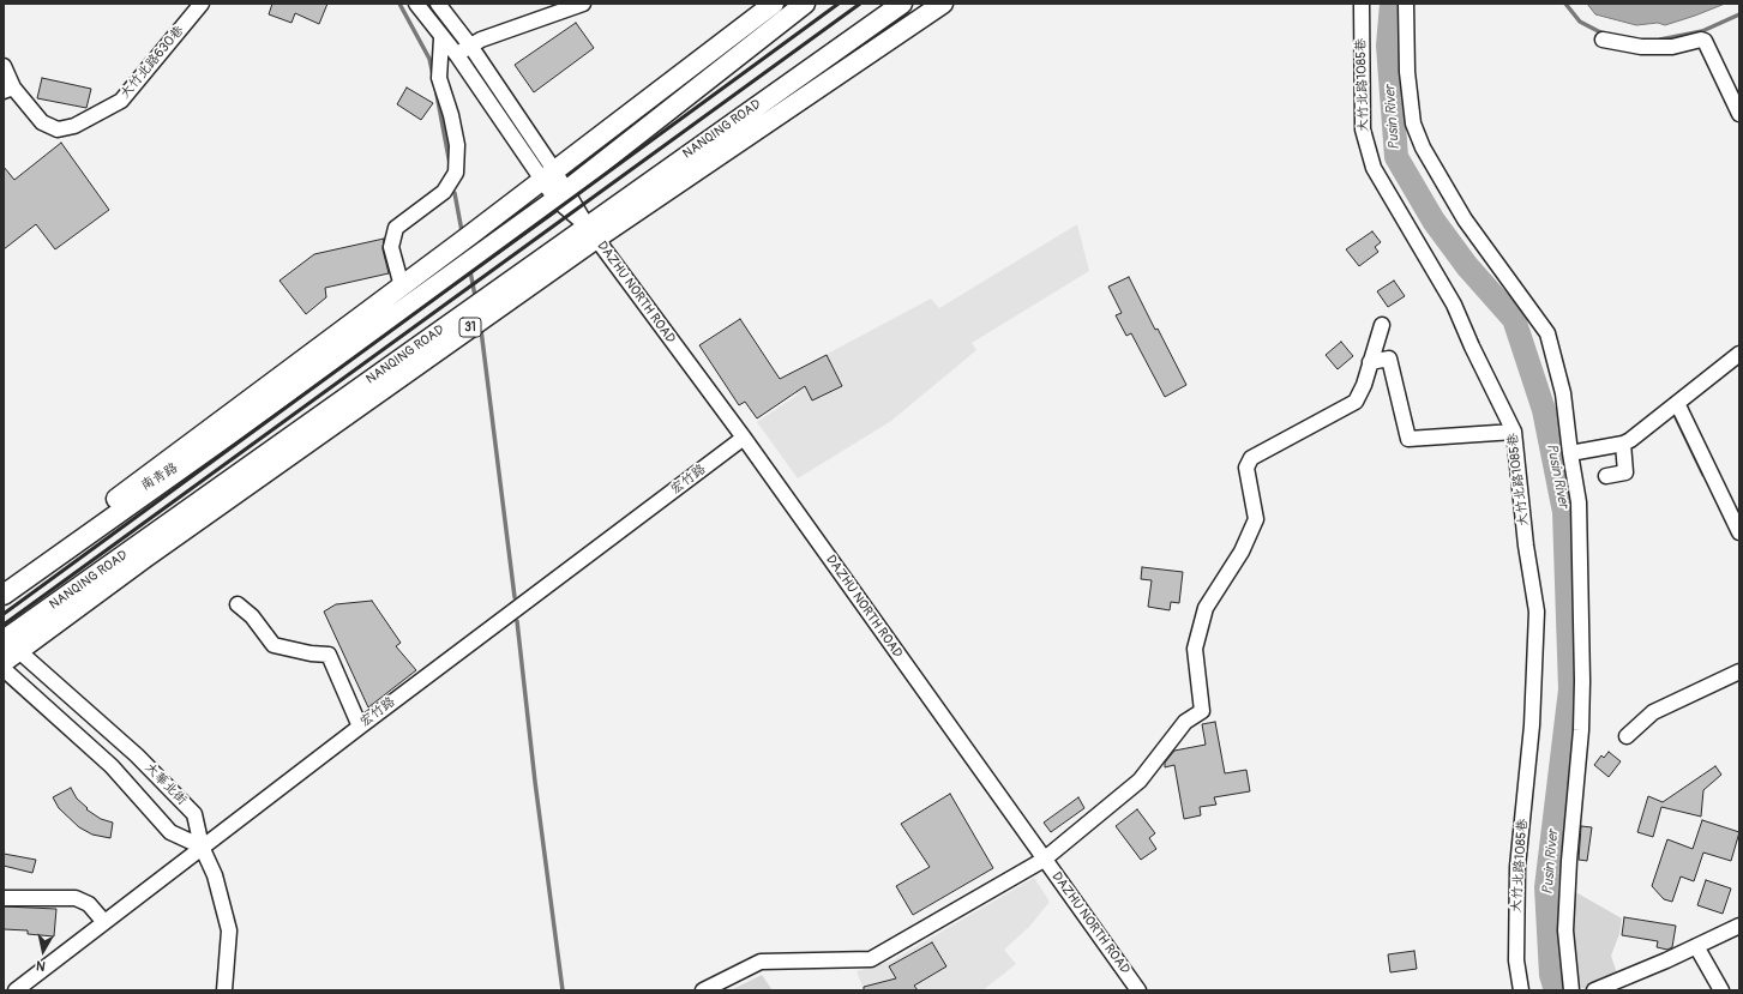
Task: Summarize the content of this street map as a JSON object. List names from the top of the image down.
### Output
{
  "streets": {
    "main road": ["NANQING ROAD", "31", "南青路"],
    "street": [
      "大竹北路630巷",
      "大竹北路1085巷",
      "DAZHU NORTH ROAD",
      "宏竹路",
      "大華北街"
    ]
  },
  "crossings": [
    ["NANQING ROAD", "DAZHU NORTH ROAD"],
    ["NANQING ROAD", "31"],
    ["NANQING ROAD", "大華北街"],
    ["DAZHU NORTH ROAD", "31"],
    ["DAZHU NORTH ROAD", "宏竹路"],
    ["31", "大華北街"],
    ["宏竹路", "大華北街"]
  ],
  "water": ["Pusin River"],
  "north": "bottom"
}
